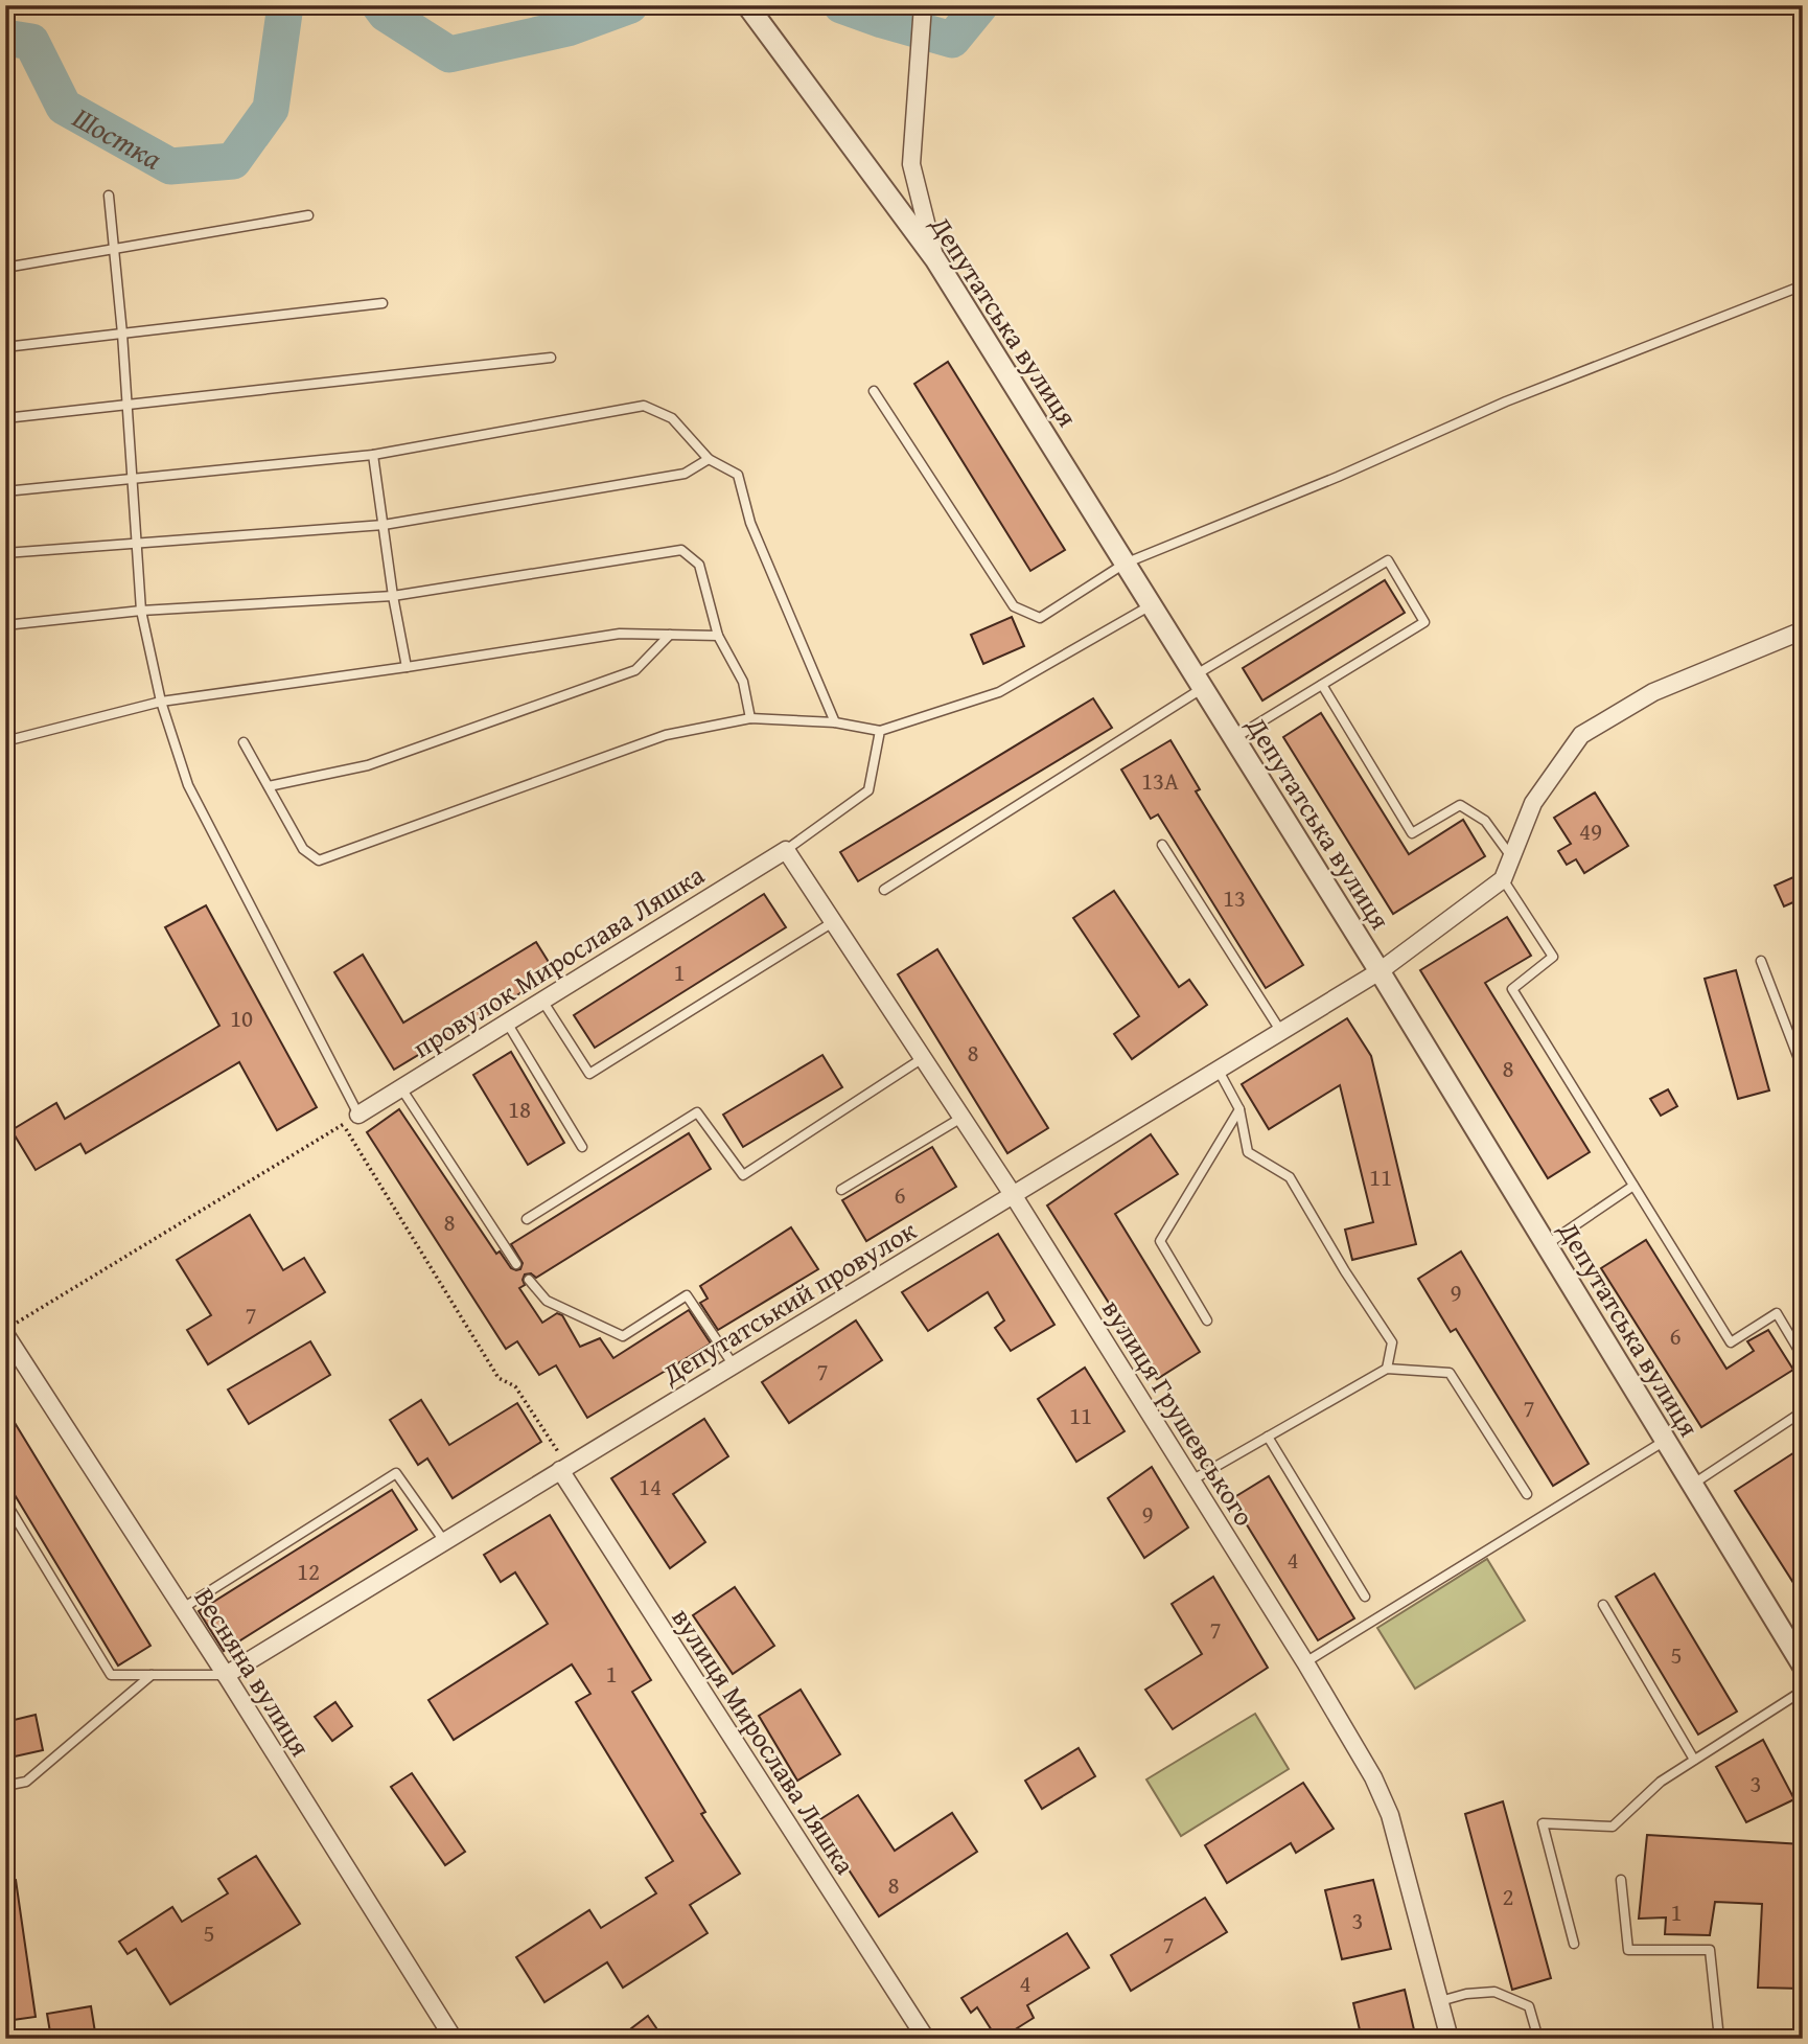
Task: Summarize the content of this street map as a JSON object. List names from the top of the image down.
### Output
{
  "streets": {
    "street": [
      "Депутатська вулиця",
      "провулок Мирослава Ляшка",
      "Депутатський провулок",
      "вулиця Грушевського",
      "Весняна вулиця",
      "вулиця Мирослава Ляшка"
    ]
  },
  "crossings": [
    ["Депутатська вулиця", "Депутатський провулок"],
    ["провулок Мирослава Ляшка", "вулиця Грушевського"],
    ["Депутатський провулок", "вулиця Грушевського"],
    ["Депутатський провулок", "Весняна вулиця"],
    ["Депутатський провулок", "вулиця Мирослава Ляшка"]
  ],
  "water": ["Шостка"],
  "house_numbers": [
    "13А",
    "49",
    "13",
    "1",
    "10",
    "8",
    "8",
    "18",
    "11",
    "6",
    "8",
    "9",
    "7",
    "6",
    "7",
    "7",
    "11",
    "14",
    "9",
    "4",
    "12",
    "7",
    "5",
    "1",
    "3",
    "8",
    "2",
    "1",
    "3",
    "5",
    "7",
    "4"
  ]
}
